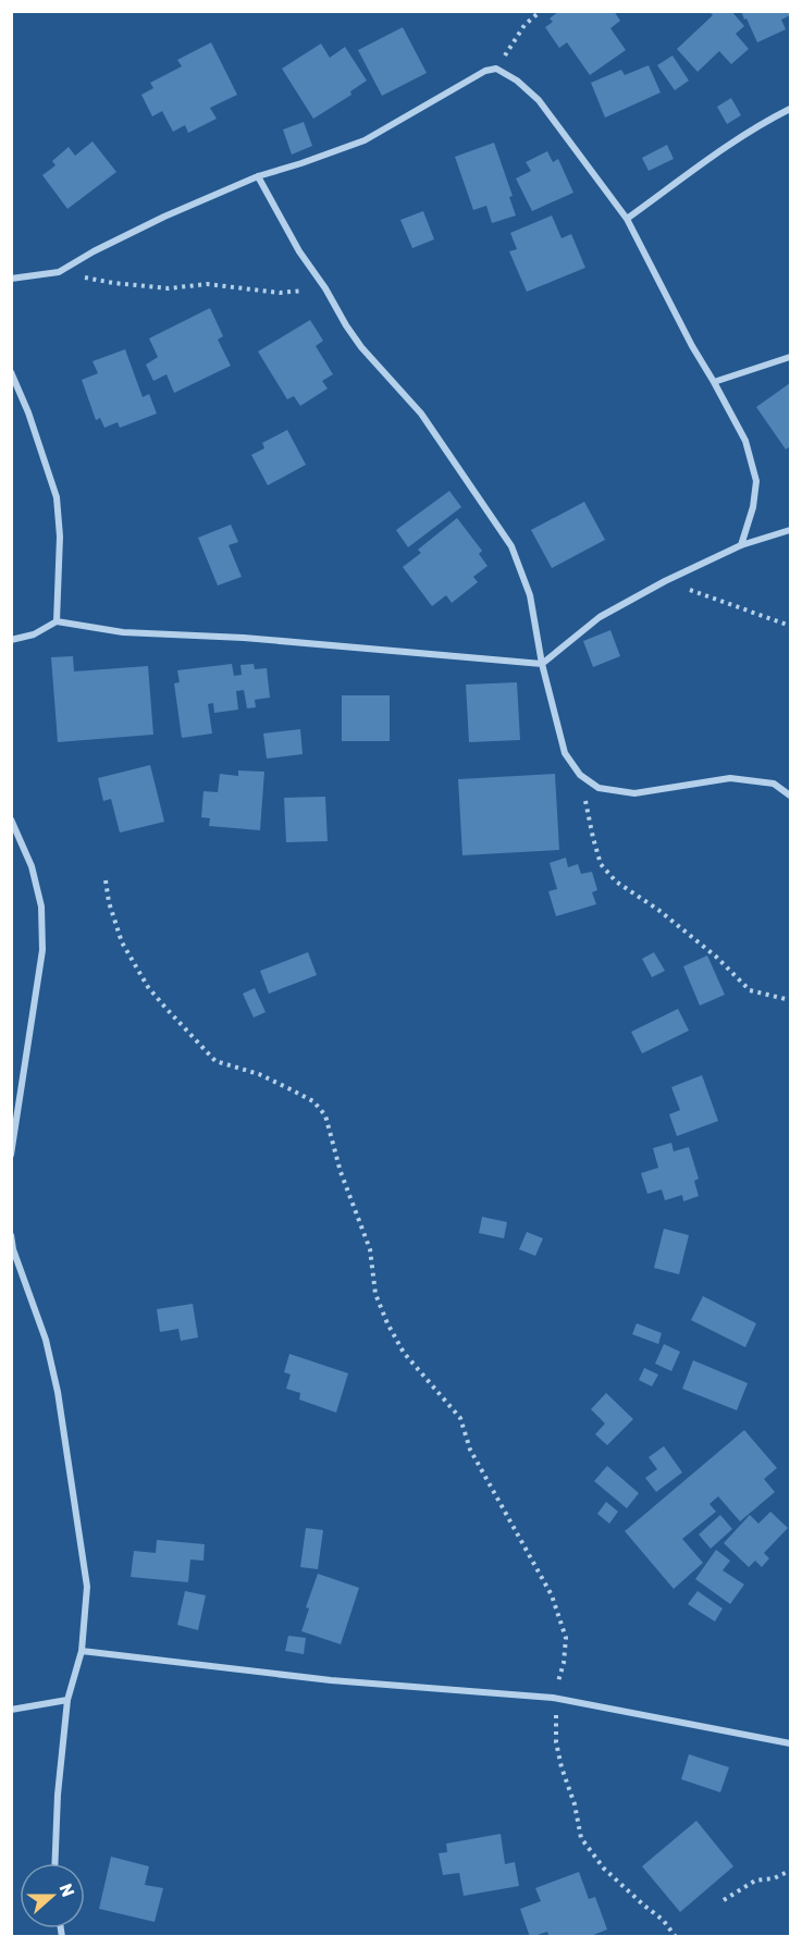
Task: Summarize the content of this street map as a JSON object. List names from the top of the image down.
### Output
{
  "north": "right"
}
